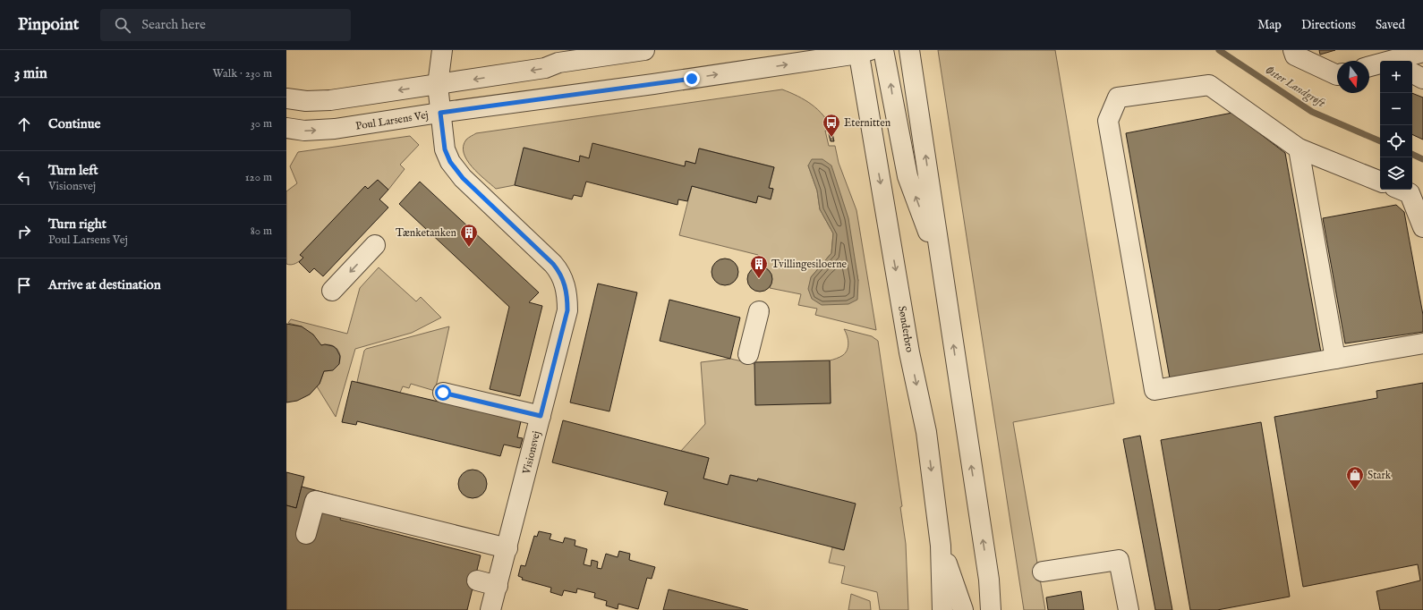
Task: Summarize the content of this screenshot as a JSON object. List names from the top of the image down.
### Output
{
  "streets": {
    "street": ["Poul Larsens Vej", "Sønderbro", "Visionsvej"]
  },
  "crossings": [
    ["Poul Larsens Vej", "Sønderbro"],
    ["Poul Larsens Vej", "Visionsvej"]
  ],
  "water": ["Øster Landgrøft"],
  "places": {
    "bus stop": ["Eternitten"],
    "building": ["Tænketanken", "Tvillingesiloerne"],
    "shop": ["Stark"]
  },
  "north": "bottom",
  "page": {
    "header": "Pinpoint",
    "search": "Search here",
    "nav": ["Map", "Directions", "Saved"],
    "heading": ["3 min", "Walk · 230 m"],
    "map_buttons": ["+", "−"],
    "list": [
      ["Continue", "30 m"],
      ["Turn left", "Visionsvej", "120 m"],
      ["Turn right", "Poul Larsens Vej", "80 m"],
      "Arrive at destination"
    ]
  }
}
